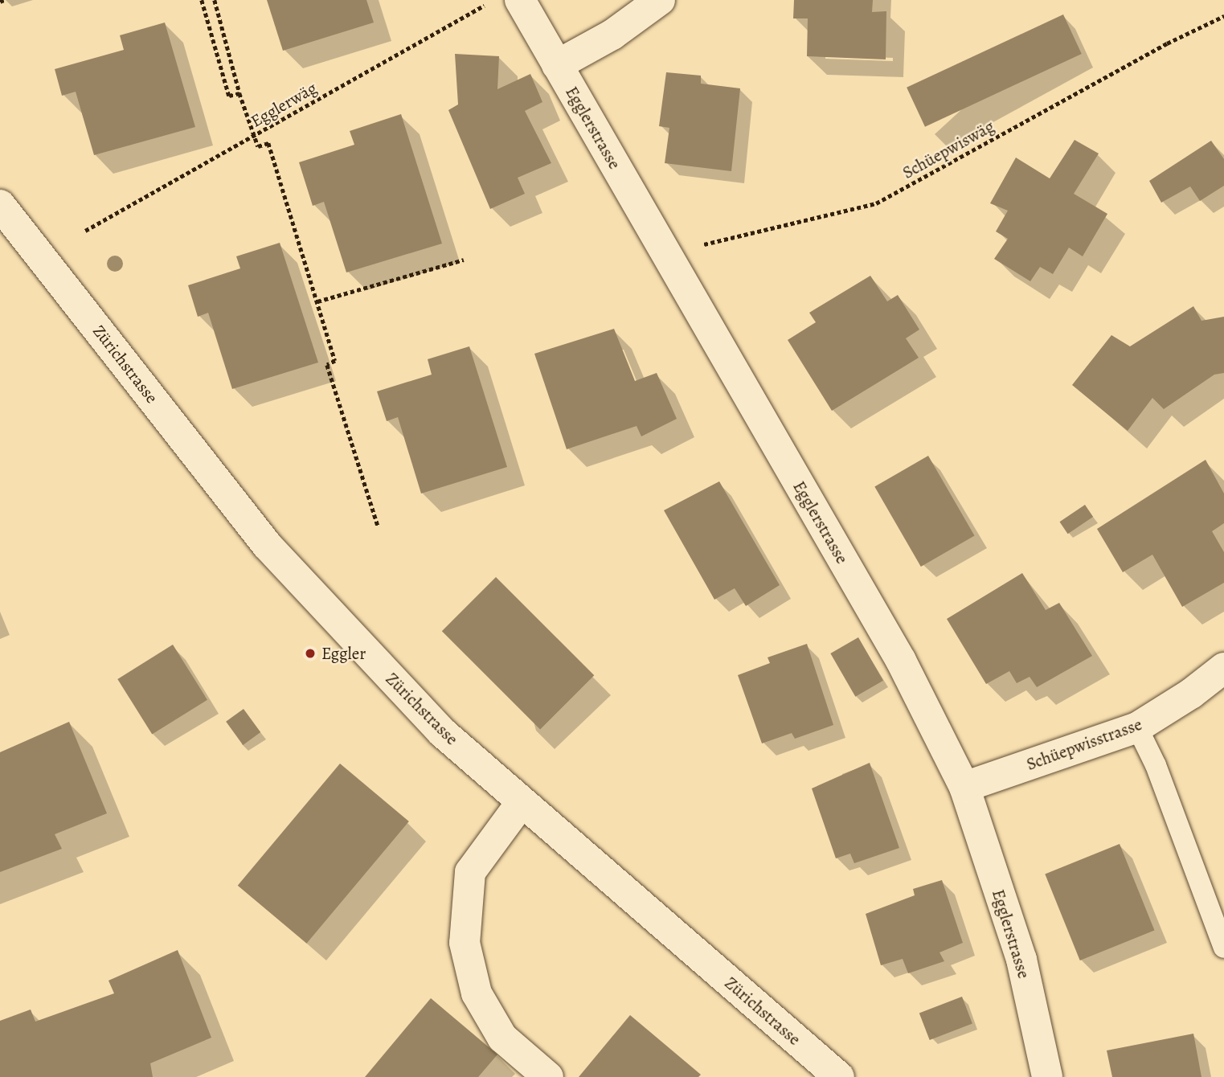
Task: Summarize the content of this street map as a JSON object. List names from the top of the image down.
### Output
{
  "streets": {
    "street": ["Egglerstrasse", "Zürichstrasse", "Schüepwisstrasse"],
    "path": ["Egglerwäg", "Schüepwiswäg"]
  },
  "crossings": [
    ["Egglerstrasse", "Schüepwiswäg"],
    ["Egglerstrasse", "Schüepwisstrasse"]
  ],
  "places": ["Eggler"]
}
